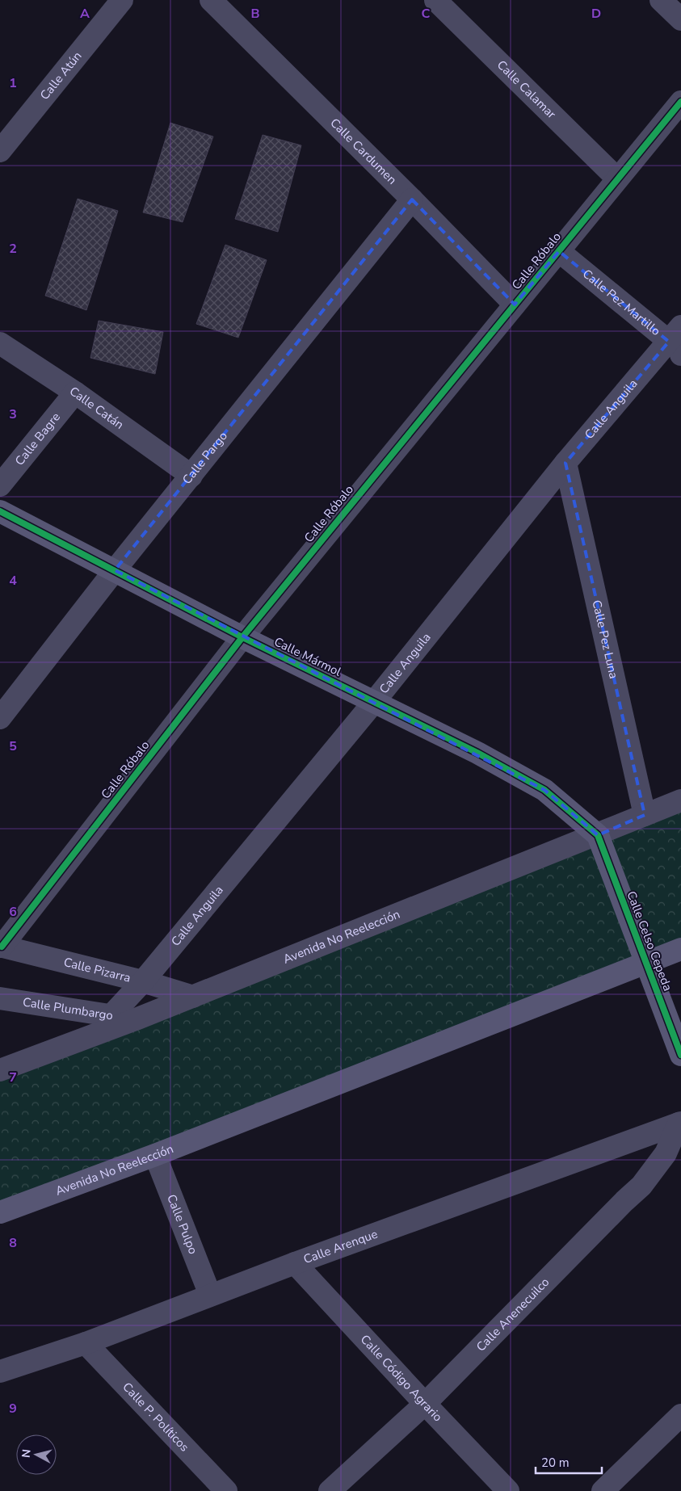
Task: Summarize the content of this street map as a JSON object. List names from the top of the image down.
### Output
{
  "streets": {
    "street": [
      "Calle Atún",
      "Calle Calamar",
      "Calle Cardumen",
      "Calle Róbalo",
      "Calle Pez Martillo",
      "Calle Catán",
      "Calle Anguila",
      "Calle Bagre",
      "Calle Pargo",
      "Calle Pez Luna",
      "Calle Mármol",
      "Avenida No Reelección",
      "Calle Celso Cepeda",
      "Calle Pizarra",
      "Calle Plumbargo",
      "Calle Pulpo",
      "Calle Arenque",
      "Calle Anenecuilco",
      "Calle Código Agrario",
      "Calle P. Políticos"
    ]
  },
  "crossings": [
    ["Calle Calamar", "Calle Róbalo"],
    ["Calle Cardumen", "Calle Róbalo"],
    ["Calle Cardumen", "Calle Pargo"],
    ["Calle Róbalo", "Calle Pez Martillo"],
    ["Calle Róbalo", "Calle Mármol"],
    ["Calle Róbalo", "Calle Pizarra"],
    ["Calle Pez Martillo", "Calle Anguila"],
    ["Calle Catán", "Calle Bagre"],
    ["Calle Catán", "Calle Pargo"],
    ["Calle Anguila", "Calle Pez Luna"],
    ["Calle Anguila", "Calle Mármol"],
    ["Calle Anguila", "Calle Pizarra"],
    ["Calle Anguila", "Calle Plumbargo"],
    ["Calle Pargo", "Calle Mármol"],
    ["Calle Pez Luna", "Avenida No Reelección"],
    ["Calle Mármol", "Avenida No Reelección"],
    ["Calle Mármol", "Calle Celso Cepeda"],
    ["Avenida No Reelección", "Calle Celso Cepeda"],
    ["Avenida No Reelección", "Calle Pizarra"],
    ["Avenida No Reelección", "Calle Plumbargo"],
    ["Avenida No Reelección", "Calle Pulpo"],
    ["Calle Pulpo", "Calle Arenque"],
    ["Calle Arenque", "Calle Anenecuilco"],
    ["Calle Arenque", "Calle Código Agrario"],
    ["Calle Arenque", "Calle P. Políticos"],
    ["Calle Anenecuilco", "Calle Código Agrario"]
  ],
  "scale_bar": "20 m",
  "north": "left",
  "grid": {
    "columns": [
      "A",
      "B",
      "C",
      "D"
    ],
    "rows": [
      "1",
      "2",
      "3",
      "4",
      "5",
      "6",
      "7",
      "8",
      "9"
    ]
  }
}
